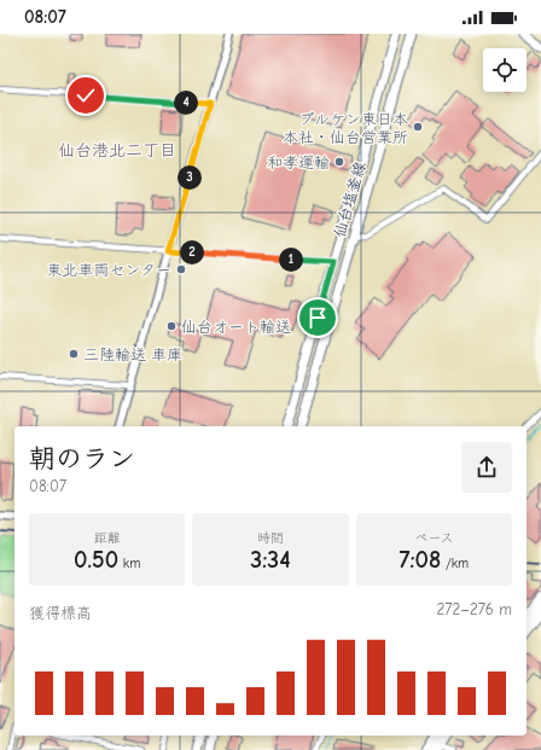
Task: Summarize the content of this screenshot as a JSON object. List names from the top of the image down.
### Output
{
  "streets": {
    "main road": ["仙台塩釜線"]
  },
  "districts": ["仙台港北二丁目"],
  "places": [
    "ブルケン東日本 本社・仙台営業所",
    "和孝運輸",
    "東北車両センター",
    "仙台オート輸送",
    "三陸輸送 車庫"
  ],
  "page": {
    "status": "08:07",
    "pins": [
      "4",
      "3",
      "2",
      "1"
    ],
    "heading": ["朝のラン", "08:07"],
    "stats": [
      ["距離", "0.50 km"],
      ["時間", "3:34"],
      ["ペース", "7:08 /km"]
    ],
    "chart": ["獲得標高", "272–276 m"]
  }
}
